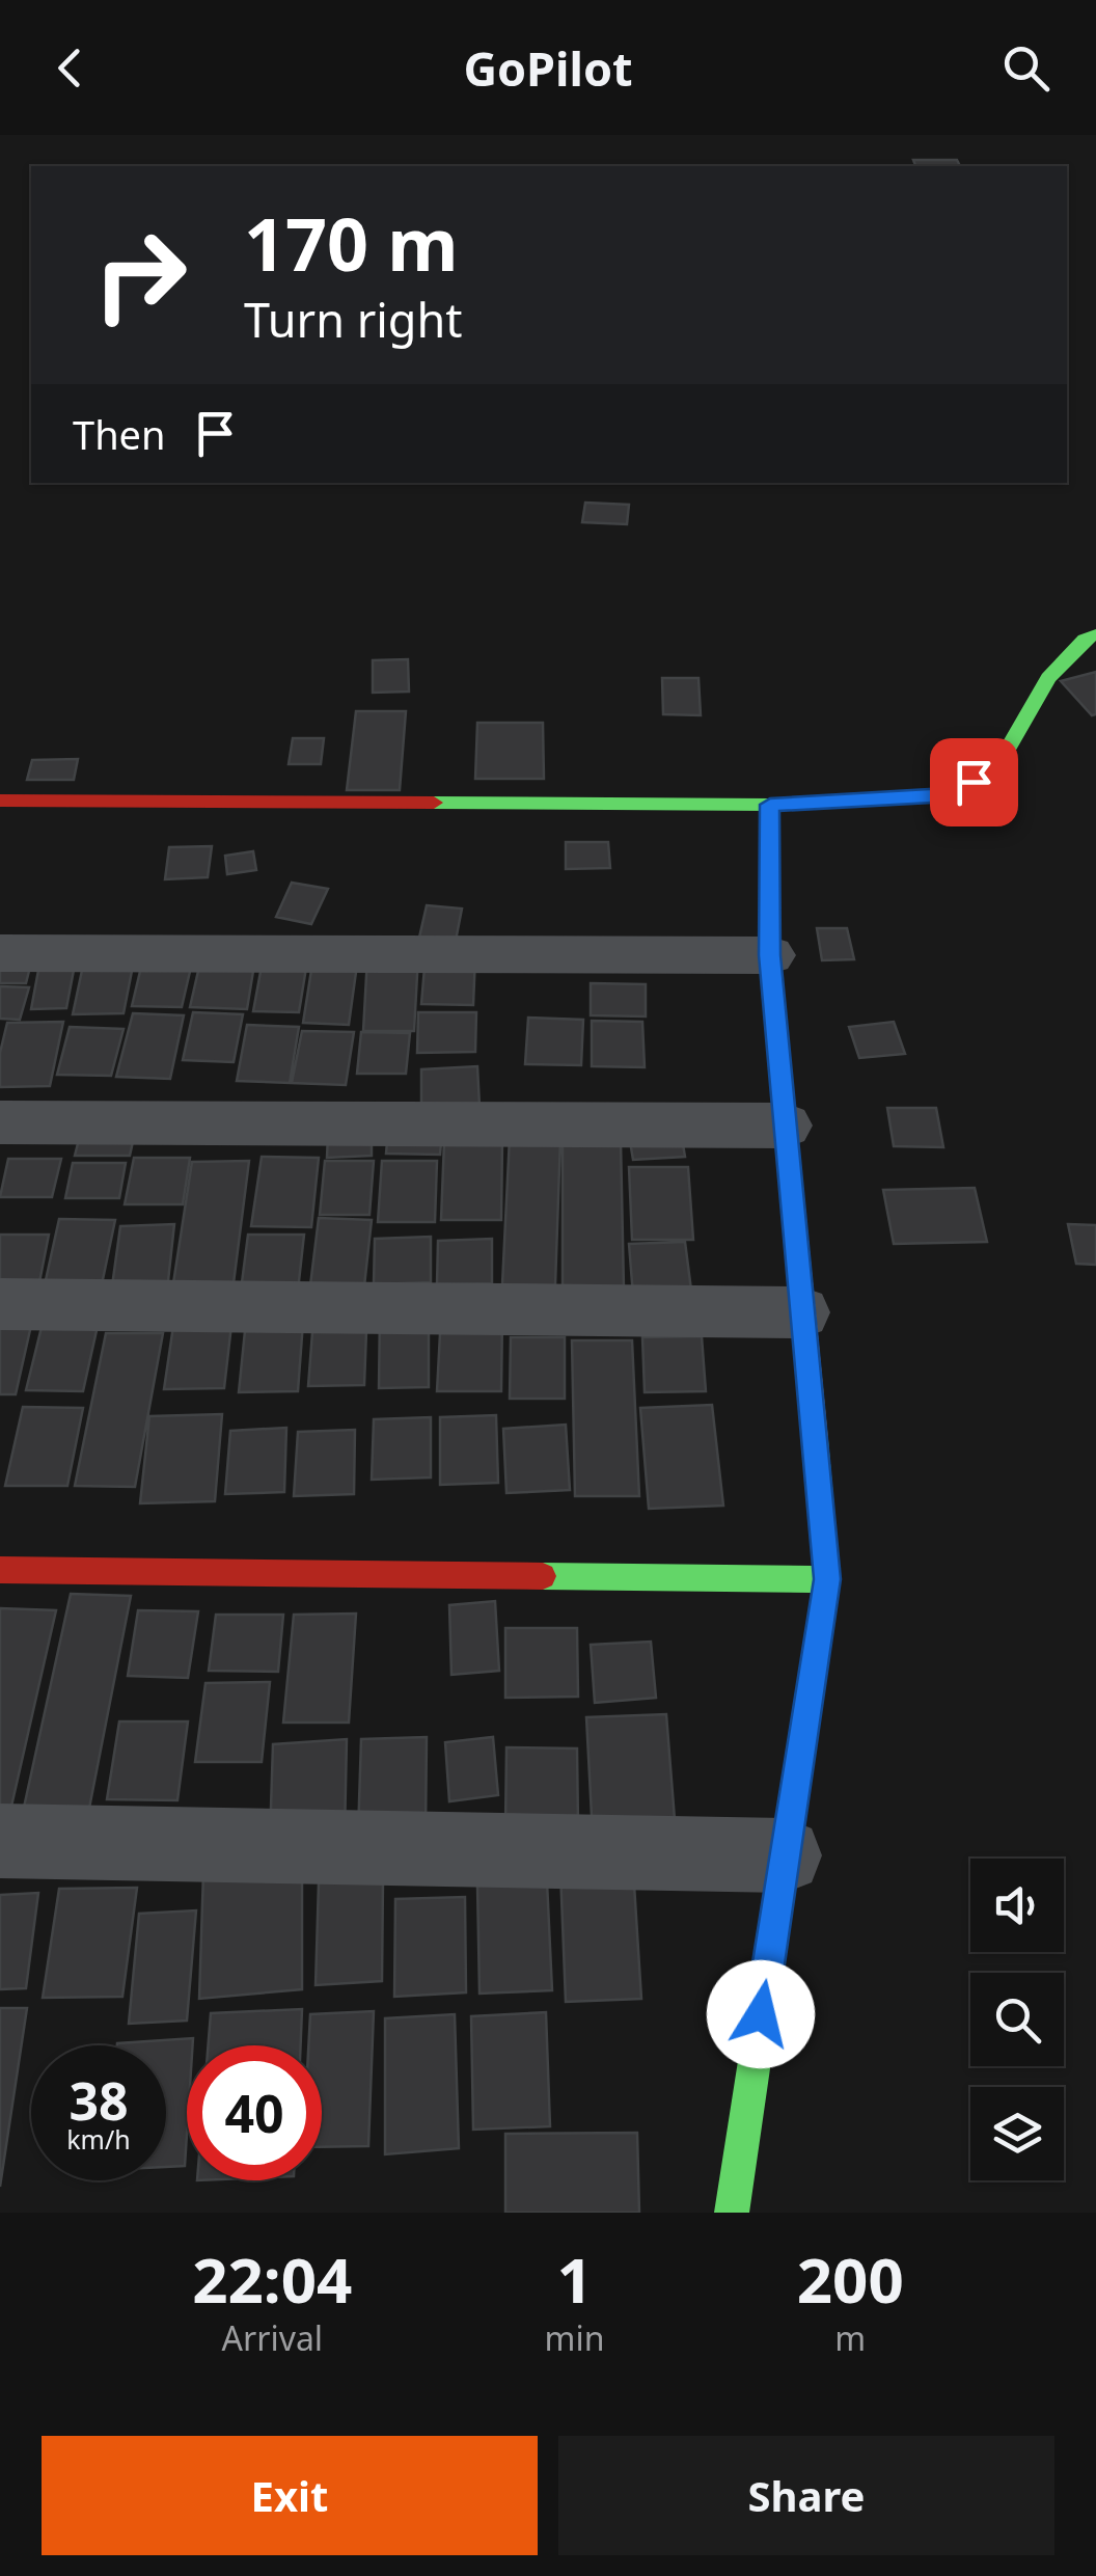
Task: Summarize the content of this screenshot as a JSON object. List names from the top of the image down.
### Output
{
  "page": {
    "header": "GoPilot",
    "turn": ["170 m", "Turn right"],
    "then": "Then",
    "speed": "38 km/h",
    "limit": "40",
    "eta": [
      "22:04",
      "Arrival",
      "1",
      "min",
      "200",
      "m"
    ],
    "buttons": ["Exit", "Share"]
  }
}
